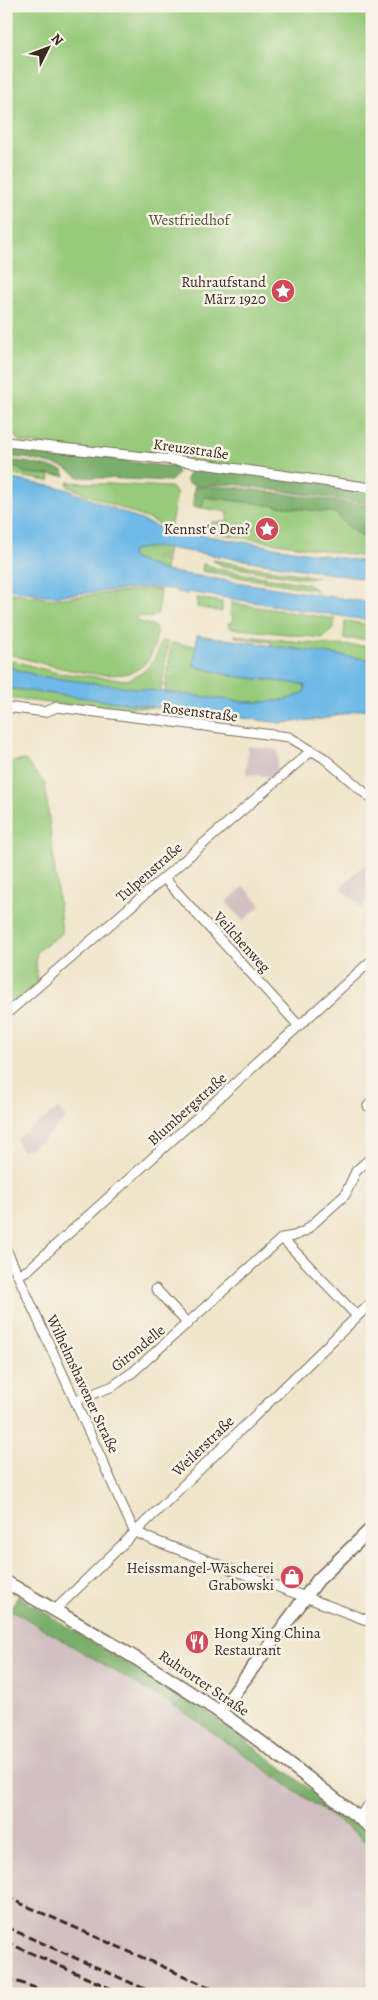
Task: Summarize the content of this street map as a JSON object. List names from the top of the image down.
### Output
{
  "streets": {
    "main road": ["Ruhrorter Straße"],
    "street": [
      "Kreuzstraße",
      "Rosenstraße",
      "Tulpenstraße",
      "Veilchenweg",
      "Blumbergstraße",
      "Girondelle",
      "Wilhelmshavener Straße",
      "Weilerstraße"
    ]
  },
  "crossings": [
    ["Rosenstraße", "Tulpenstraße"],
    ["Tulpenstraße", "Veilchenweg"],
    ["Veilchenweg", "Blumbergstraße"],
    ["Blumbergstraße", "Wilhelmshavener Straße"],
    ["Girondelle", "Wilhelmshavener Straße"],
    ["Wilhelmshavener Straße", "Weilerstraße"],
    ["Weilerstraße", "Ruhrorter Straße"]
  ],
  "parks": ["Westfriedhof"],
  "places": {
    "place": ["Ruhraufstand März 1920", "Kennst'e Den?"],
    "shop": ["Heissmangel-Wäscherei Grabowski"],
    "restaurant": ["Hong Xing China Restaurant"]
  },
  "north": "top right"
}
